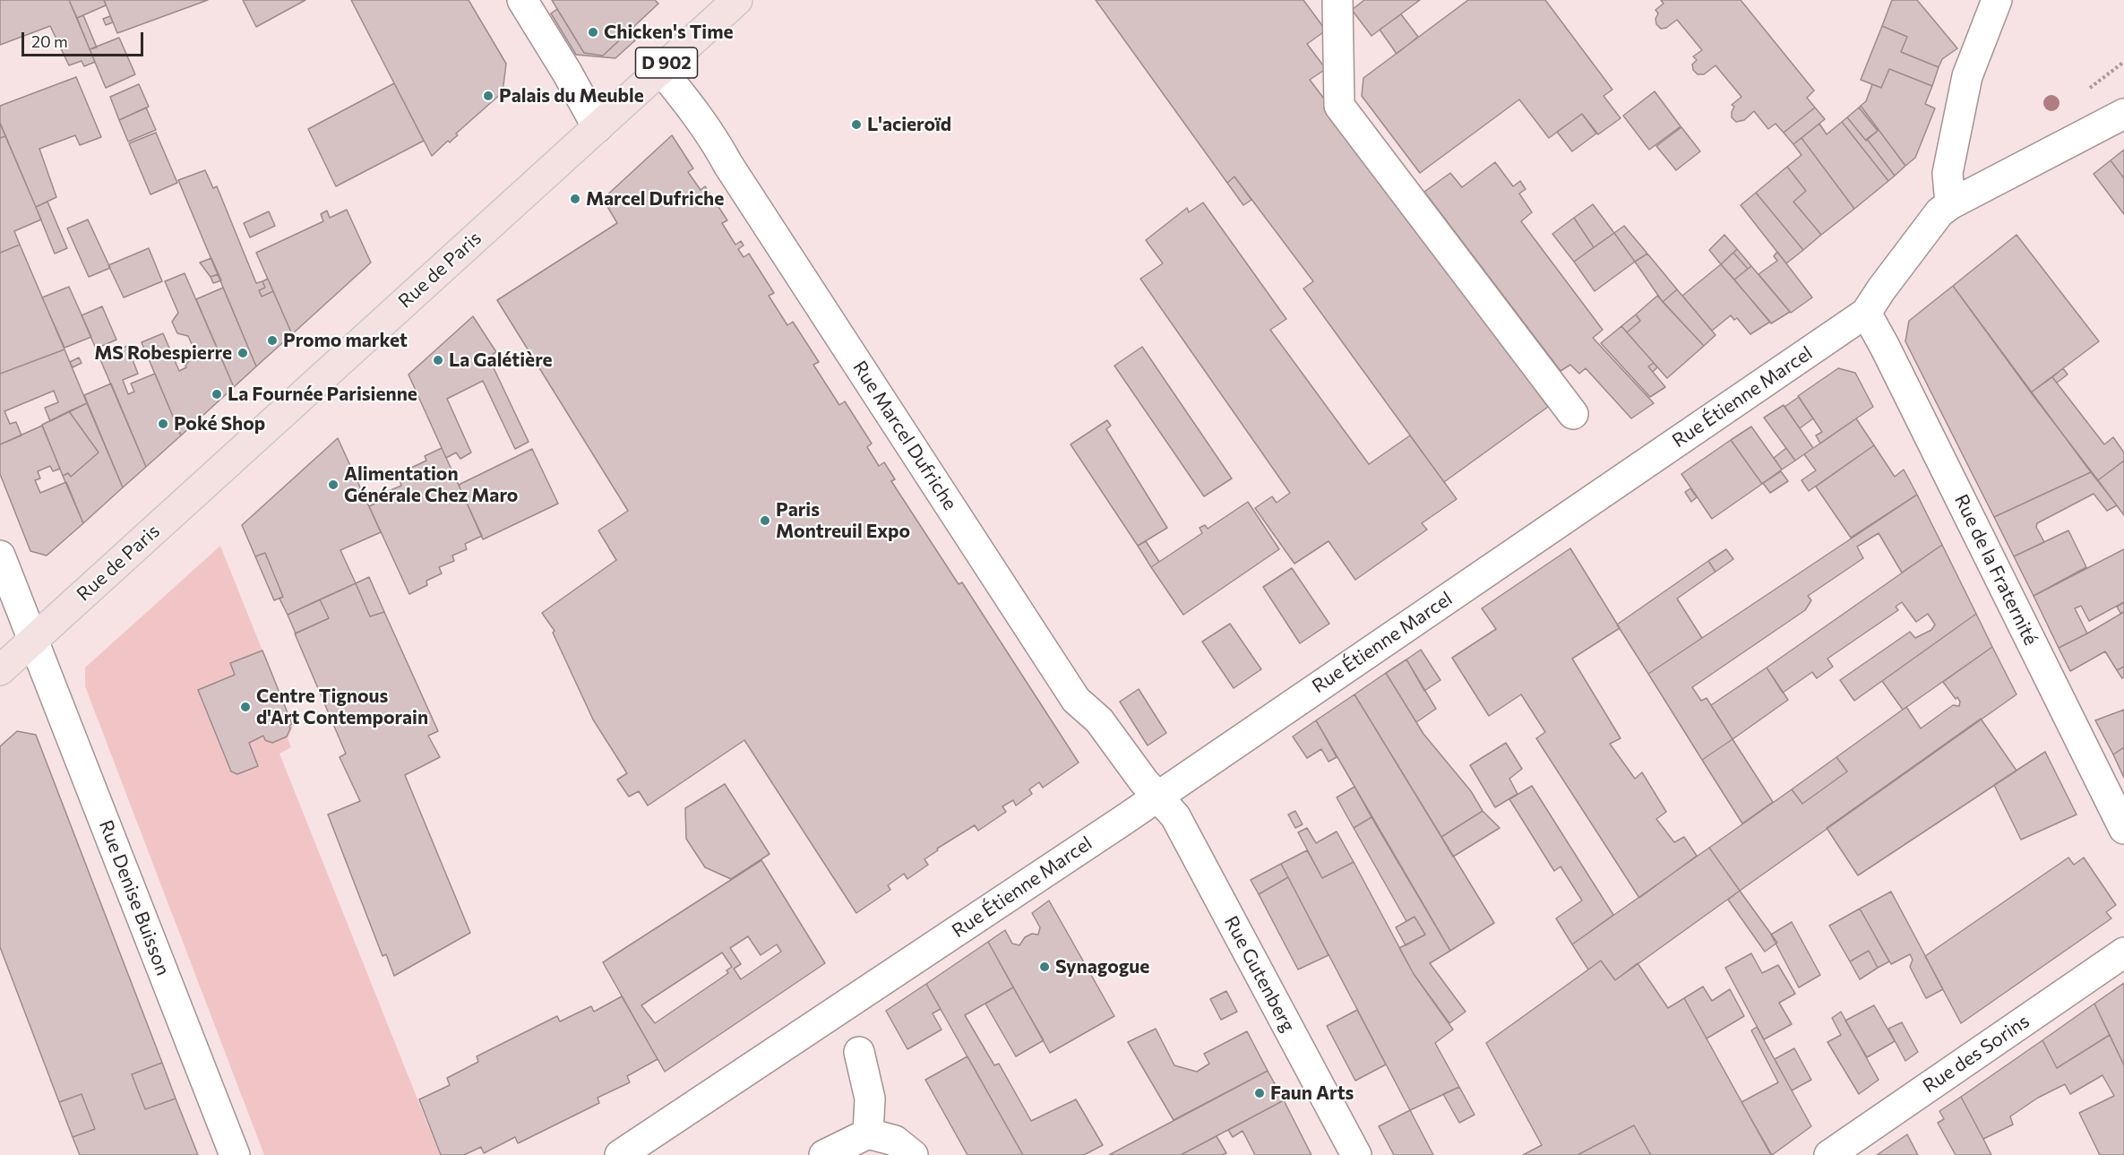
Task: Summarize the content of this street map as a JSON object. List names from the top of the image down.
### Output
{
  "streets": {
    "main road": ["D 902", "Rue de Paris"],
    "street": [
      "Rue Étienne Marcel",
      "Rue Marcel Dufriche",
      "Rue de la Fraternité",
      "Rue Denise Buisson",
      "Rue Gutenberg",
      "Rue des Sorins"
    ]
  },
  "crossings": [
    ["Rue de Paris", "Rue Marcel Dufriche"],
    ["Rue de Paris", "Rue Denise Buisson"],
    ["Rue Étienne Marcel", "Rue Marcel Dufriche"],
    ["Rue Étienne Marcel", "Rue de la Fraternité"],
    ["Rue Étienne Marcel", "Rue Gutenberg"],
    ["Rue Marcel Dufriche", "Rue Gutenberg"]
  ],
  "places": [
    "Chicken's Time",
    "Palais du Meuble",
    "L'acieroïd",
    "Marcel Dufriche",
    "Promo market",
    "MS Robespierre",
    "La Galétière",
    "La Fournée Parisienne",
    "Poké Shop",
    "Alimentation Générale Chez Maro",
    "Paris Montreuil Expo",
    "Centre Tignous d'Art Contemporain",
    "Synagogue",
    "Faun Arts"
  ],
  "scale_bar": "20 m"
}
